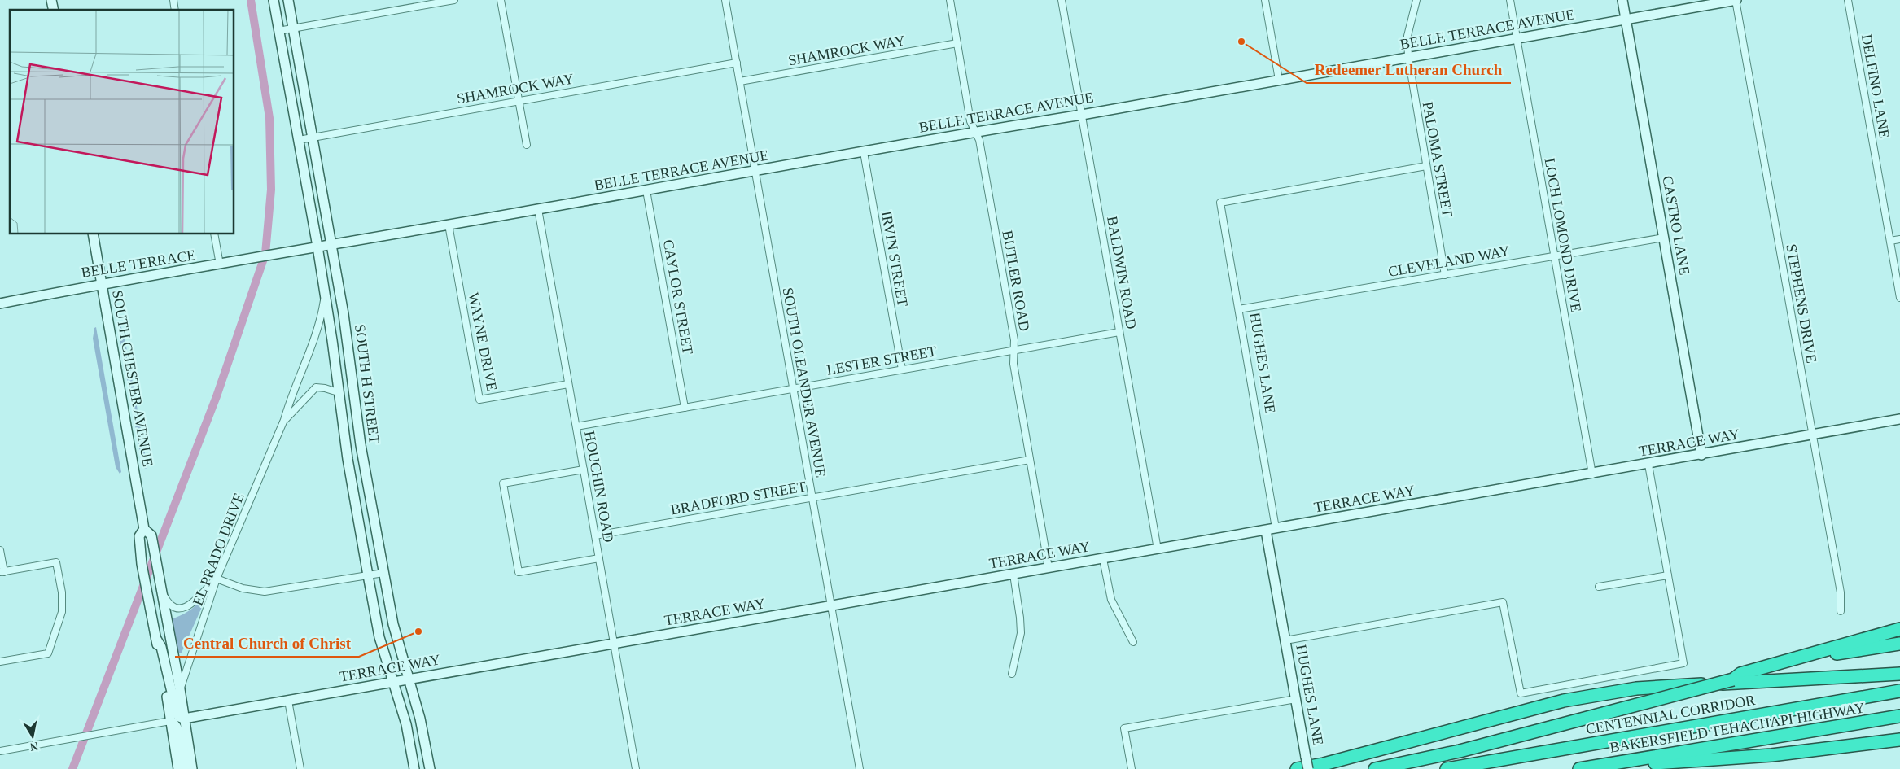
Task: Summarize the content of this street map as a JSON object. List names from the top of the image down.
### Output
{
  "streets": {
    "highway": ["CENTENNIAL CORRIDOR", "BAKERSFIELD TEHACHAPI HIGHWAY"],
    "street": [
      "BELLE TERRACE AVENUE",
      "SHAMROCK WAY",
      "DELFINO LANE",
      "PALOMA STREET",
      "CASTRO LANE",
      "LOCH LOMOND DRIVE",
      "IRVIN STREET",
      "CLEVELAND WAY",
      "BELLE TERRACE",
      "BALDWIN ROAD",
      "BUTLER ROAD",
      "CAYLOR STREET",
      "STEPHENS DRIVE",
      "WAYNE DRIVE",
      "LESTER STREET",
      "HUGHES LANE",
      "SOUTH CHESTER AVENUE",
      "SOUTH OLEANDER AVENUE",
      "SOUTH H STREET",
      "TERRACE WAY",
      "HOUCHIN ROAD",
      "BRADFORD STREET",
      "EL PRADO DRIVE"
    ]
  },
  "crossings": [
    ["BELLE TERRACE AVENUE", "PALOMA STREET"],
    ["BELLE TERRACE AVENUE", "CASTRO LANE"],
    ["BELLE TERRACE AVENUE", "LOCH LOMOND DRIVE"],
    ["BELLE TERRACE AVENUE", "IRVIN STREET"],
    ["BELLE TERRACE AVENUE", "BELLE TERRACE"],
    ["BELLE TERRACE AVENUE", "BALDWIN ROAD"],
    ["BELLE TERRACE AVENUE", "BUTLER ROAD"],
    ["BELLE TERRACE AVENUE", "CAYLOR STREET"],
    ["BELLE TERRACE AVENUE", "STEPHENS DRIVE"],
    ["BELLE TERRACE AVENUE", "WAYNE DRIVE"],
    ["BELLE TERRACE AVENUE", "SOUTH OLEANDER AVENUE"],
    ["BELLE TERRACE AVENUE", "SOUTH H STREET"],
    ["BELLE TERRACE AVENUE", "HOUCHIN ROAD"],
    ["SHAMROCK WAY", "BUTLER ROAD"],
    ["SHAMROCK WAY", "SOUTH OLEANDER AVENUE"],
    ["SHAMROCK WAY", "SOUTH H STREET"],
    ["PALOMA STREET", "CLEVELAND WAY"],
    ["PALOMA STREET", "HUGHES LANE"],
    ["CASTRO LANE", "CLEVELAND WAY"],
    ["CASTRO LANE", "TERRACE WAY"],
    ["LOCH LOMOND DRIVE", "CLEVELAND WAY"],
    ["LOCH LOMOND DRIVE", "TERRACE WAY"],
    ["IRVIN STREET", "LESTER STREET"],
    ["CLEVELAND WAY", "HUGHES LANE"],
    ["BELLE TERRACE", "SOUTH CHESTER AVENUE"],
    ["BALDWIN ROAD", "LESTER STREET"],
    ["BALDWIN ROAD", "TERRACE WAY"],
    ["BUTLER ROAD", "LESTER STREET"],
    ["BUTLER ROAD", "TERRACE WAY"],
    ["BUTLER ROAD", "BRADFORD STREET"],
    ["CAYLOR STREET", "LESTER STREET"],
    ["STEPHENS DRIVE", "TERRACE WAY"],
    ["WAYNE DRIVE", "HOUCHIN ROAD"],
    ["LESTER STREET", "SOUTH OLEANDER AVENUE"],
    ["LESTER STREET", "HOUCHIN ROAD"],
    ["HUGHES LANE", "TERRACE WAY"],
    ["SOUTH CHESTER AVENUE", "TERRACE WAY"],
    ["SOUTH CHESTER AVENUE", "EL PRADO DRIVE"],
    ["SOUTH OLEANDER AVENUE", "TERRACE WAY"],
    ["SOUTH OLEANDER AVENUE", "BRADFORD STREET"],
    ["SOUTH H STREET", "TERRACE WAY"],
    ["SOUTH H STREET", "EL PRADO DRIVE"],
    ["TERRACE WAY", "HOUCHIN ROAD"],
    ["HOUCHIN ROAD", "BRADFORD STREET"]
  ],
  "places": ["Redeemer Lutheran Church", "Central Church of Christ"],
  "north": "bottom"
}
